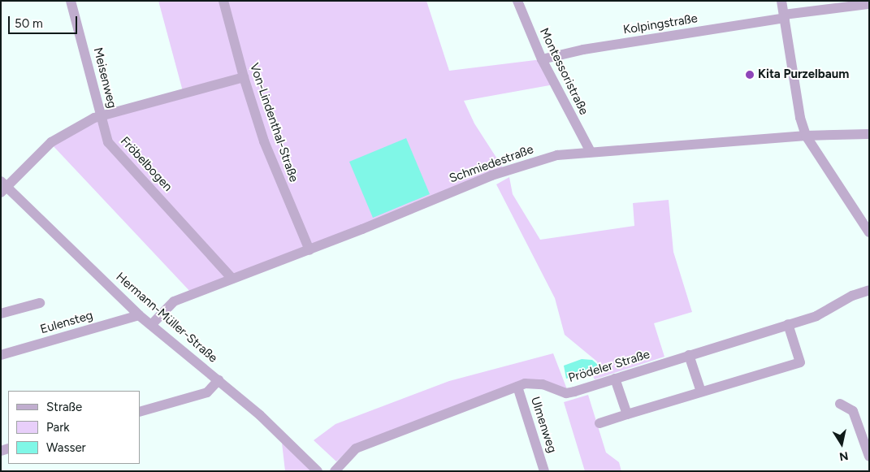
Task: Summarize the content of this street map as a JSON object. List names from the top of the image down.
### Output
{
  "streets": {
    "street": [
      "Kolpingstraße",
      "Montessoristraße",
      "Meisenweg",
      "Von-Lindenthal-Straße",
      "Fröbelbogen",
      "Schmiedestraße",
      "Hermann-Müller-Straße",
      "Eulensteg",
      "Prödeler Straße",
      "Ulmenweg"
    ]
  },
  "crossings": [
    ["Kolpingstraße", "Montessoristraße"],
    ["Montessoristraße", "Schmiedestraße"],
    ["Meisenweg", "Fröbelbogen"],
    ["Meisenweg", "Hermann-Müller-Straße"],
    ["Von-Lindenthal-Straße", "Schmiedestraße"],
    ["Fröbelbogen", "Schmiedestraße"],
    ["Schmiedestraße", "Hermann-Müller-Straße"],
    ["Hermann-Müller-Straße", "Eulensteg"],
    ["Prödeler Straße", "Ulmenweg"]
  ],
  "places": ["Kita Purzelbaum"],
  "legend": ["Straße", "Park", "Wasser"],
  "scale_bar": "50 m",
  "north": "bottom"
}
